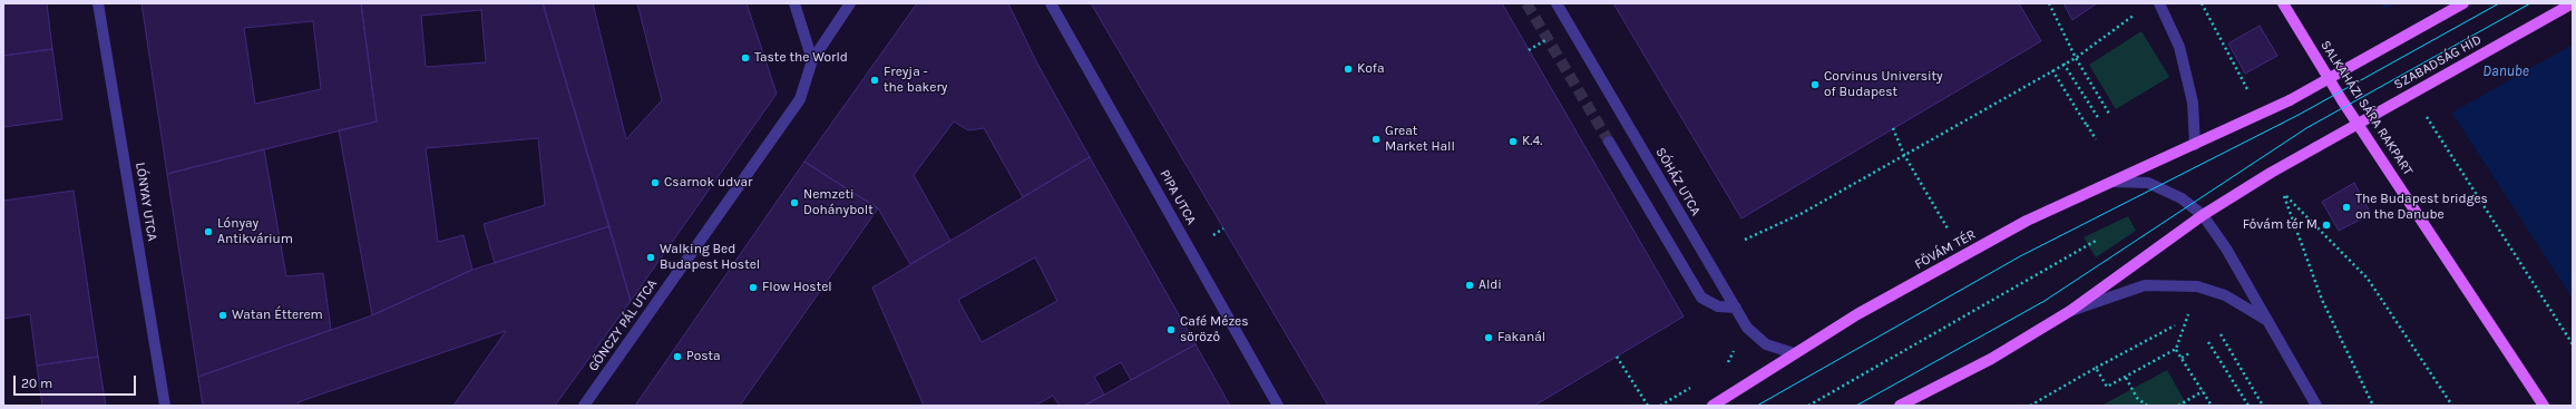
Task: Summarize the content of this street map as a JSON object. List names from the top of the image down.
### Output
{
  "streets": {
    "main road": ["SZABADSÁG HÍD", "SALKAHÁZI SÁRA RAKPART", "FŐVÁM TÉR"],
    "street": [
      "SÓHÁZ UTCA",
      "PIPA UTCA",
      "LÓNYAY UTCA",
      "GÖNCZY PÁL UTCA"
    ]
  },
  "crossings": [
    ["SZABADSÁG HÍD", "FŐVÁM TÉR"],
    ["SÓHÁZ UTCA", "FŐVÁM TÉR"]
  ],
  "water": ["Danube"],
  "places": [
    "Taste the World",
    "Kofa",
    "Freyja - the bakery",
    "Corvinus University of Budapest",
    "Great Market Hall",
    "K.4.",
    "Csarnok udvar",
    "Nemzeti Dohánybolt",
    "The Budapest bridges on the Danube",
    "Fővám tér M",
    "Lónyay Antikvárium",
    "Walking Bed Budapest Hostel",
    "Aldi",
    "Flow Hostel",
    "Watan Étterem",
    "Café Mézes söröző",
    "Fakanál",
    "Posta"
  ],
  "scale_bar": "20 m"
}
